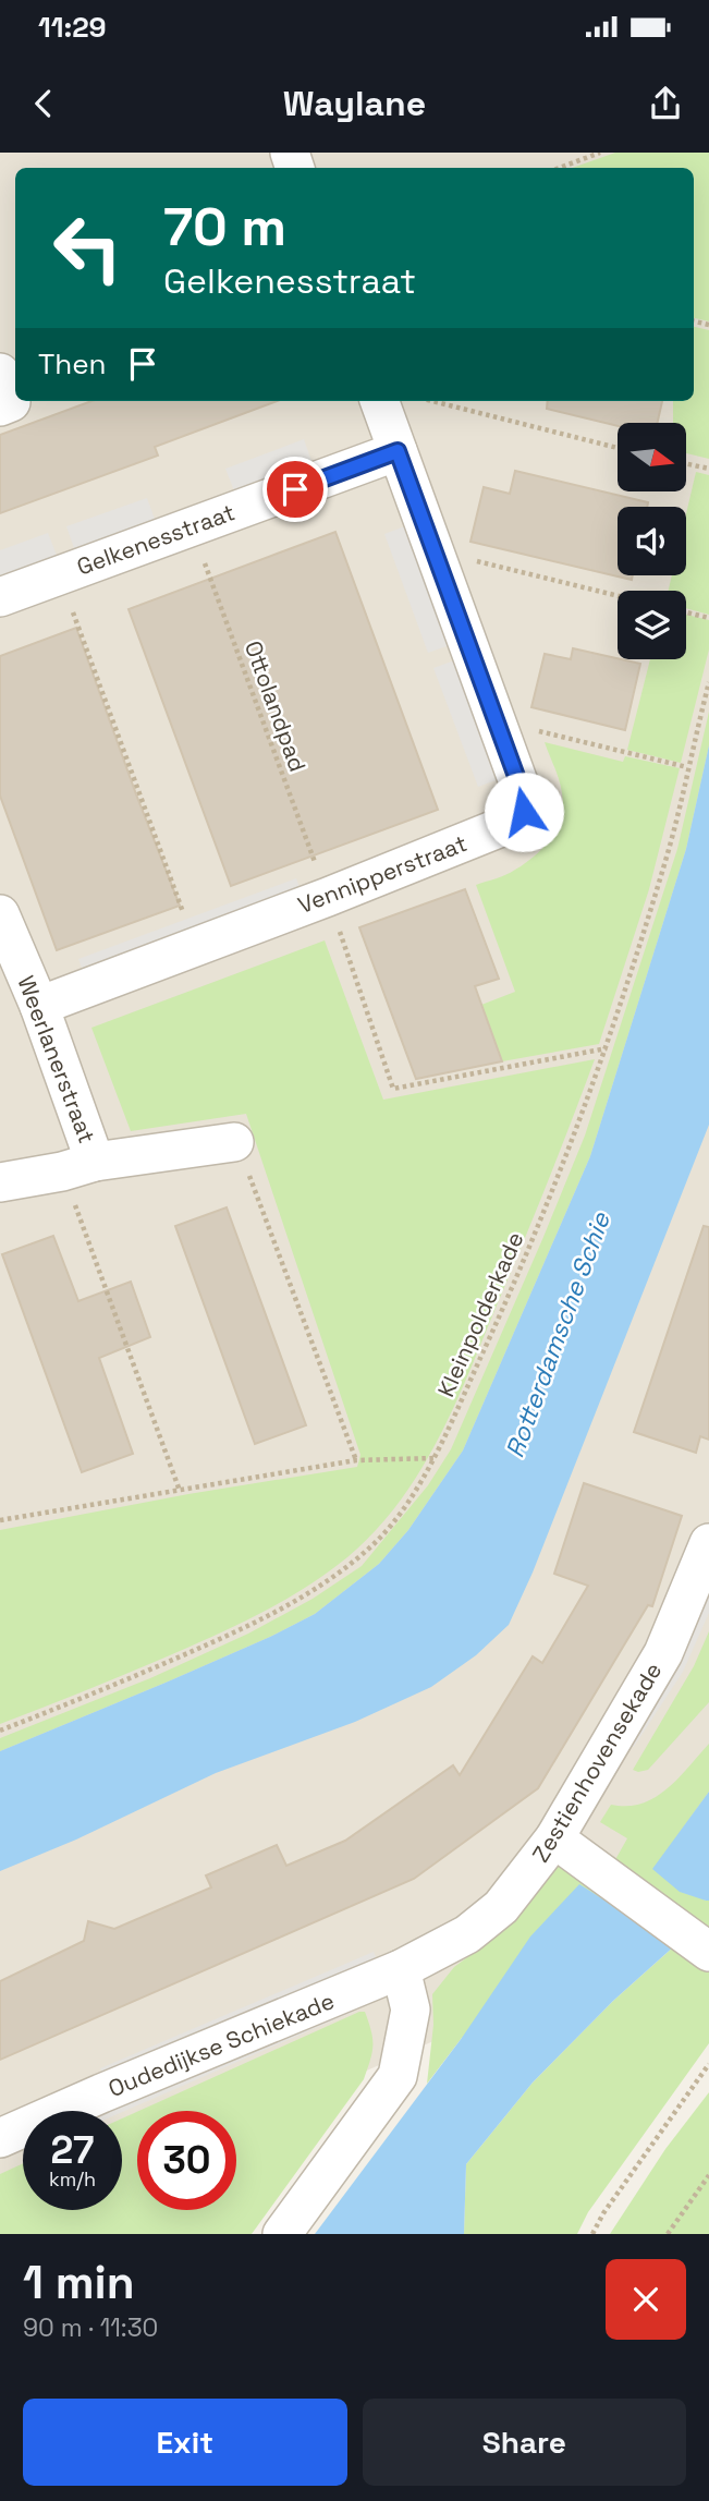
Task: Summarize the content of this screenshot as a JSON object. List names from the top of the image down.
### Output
{
  "streets": {
    "street": [
      "Gelkenesstraat",
      "Vennipperstraat",
      "Weerlanerstraat",
      "Zestienhovensekade",
      "Oudedijkse Schiekade"
    ],
    "path": ["Ottolandpad", "Kleinpolderkade"]
  },
  "crossings": [
    ["Gelkenesstraat", "Ottolandpad"],
    ["Gelkenesstraat", "Vennipperstraat"],
    ["Ottolandpad", "Vennipperstraat"],
    ["Ottolandpad", "Kleinpolderkade"],
    ["Vennipperstraat", "Weerlanerstraat"],
    ["Zestienhovensekade", "Oudedijkse Schiekade"]
  ],
  "water": ["Rotterdamsche Schie"],
  "north": "right",
  "page": {
    "status": "11:29",
    "header": "Waylane",
    "turn": ["70 m", "Gelkenesstraat"],
    "then": "Then",
    "speed": "27 km/h",
    "limit": "30",
    "heading": ["1 min", "90 m · 11:30"],
    "buttons": ["Exit", "Share"]
  }
}
